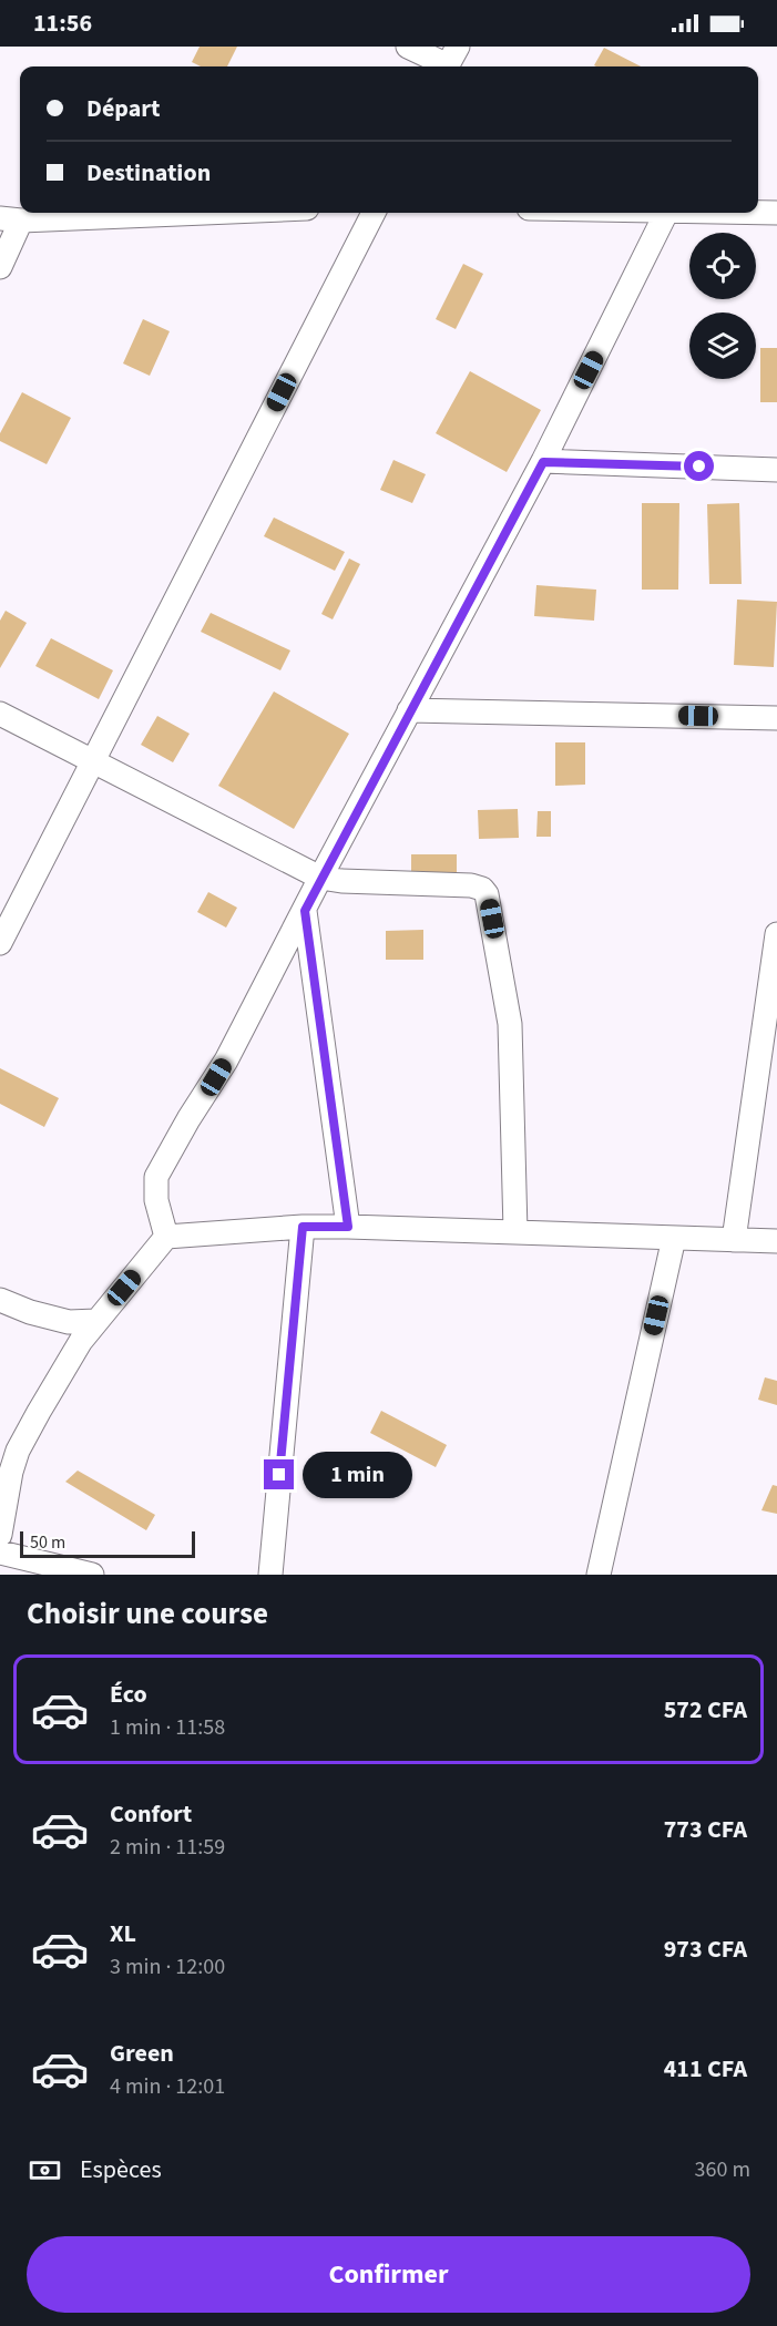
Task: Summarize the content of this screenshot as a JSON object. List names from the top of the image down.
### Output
{
  "scale_bar": "50 m",
  "page": {
    "status": "11:56",
    "banner": ["Départ", "Destination"],
    "bubble": "1 min",
    "scale": "50 m",
    "heading": "Choisir une course",
    "list": [
      {
        "name": "Éco",
        "note": "1 min · 11:58",
        "value": "572 CFA"
      },
      {
        "name": "Confort",
        "note": "2 min · 11:59",
        "value": "773 CFA"
      },
      {
        "name": "XL",
        "note": "3 min · 12:00",
        "value": "973 CFA"
      },
      {
        "name": "Green",
        "note": "4 min · 12:01",
        "value": "411 CFA"
      }
    ],
    "pay": ["Espèces", "360 m"],
    "buttons": "Confirmer"
  }
}
